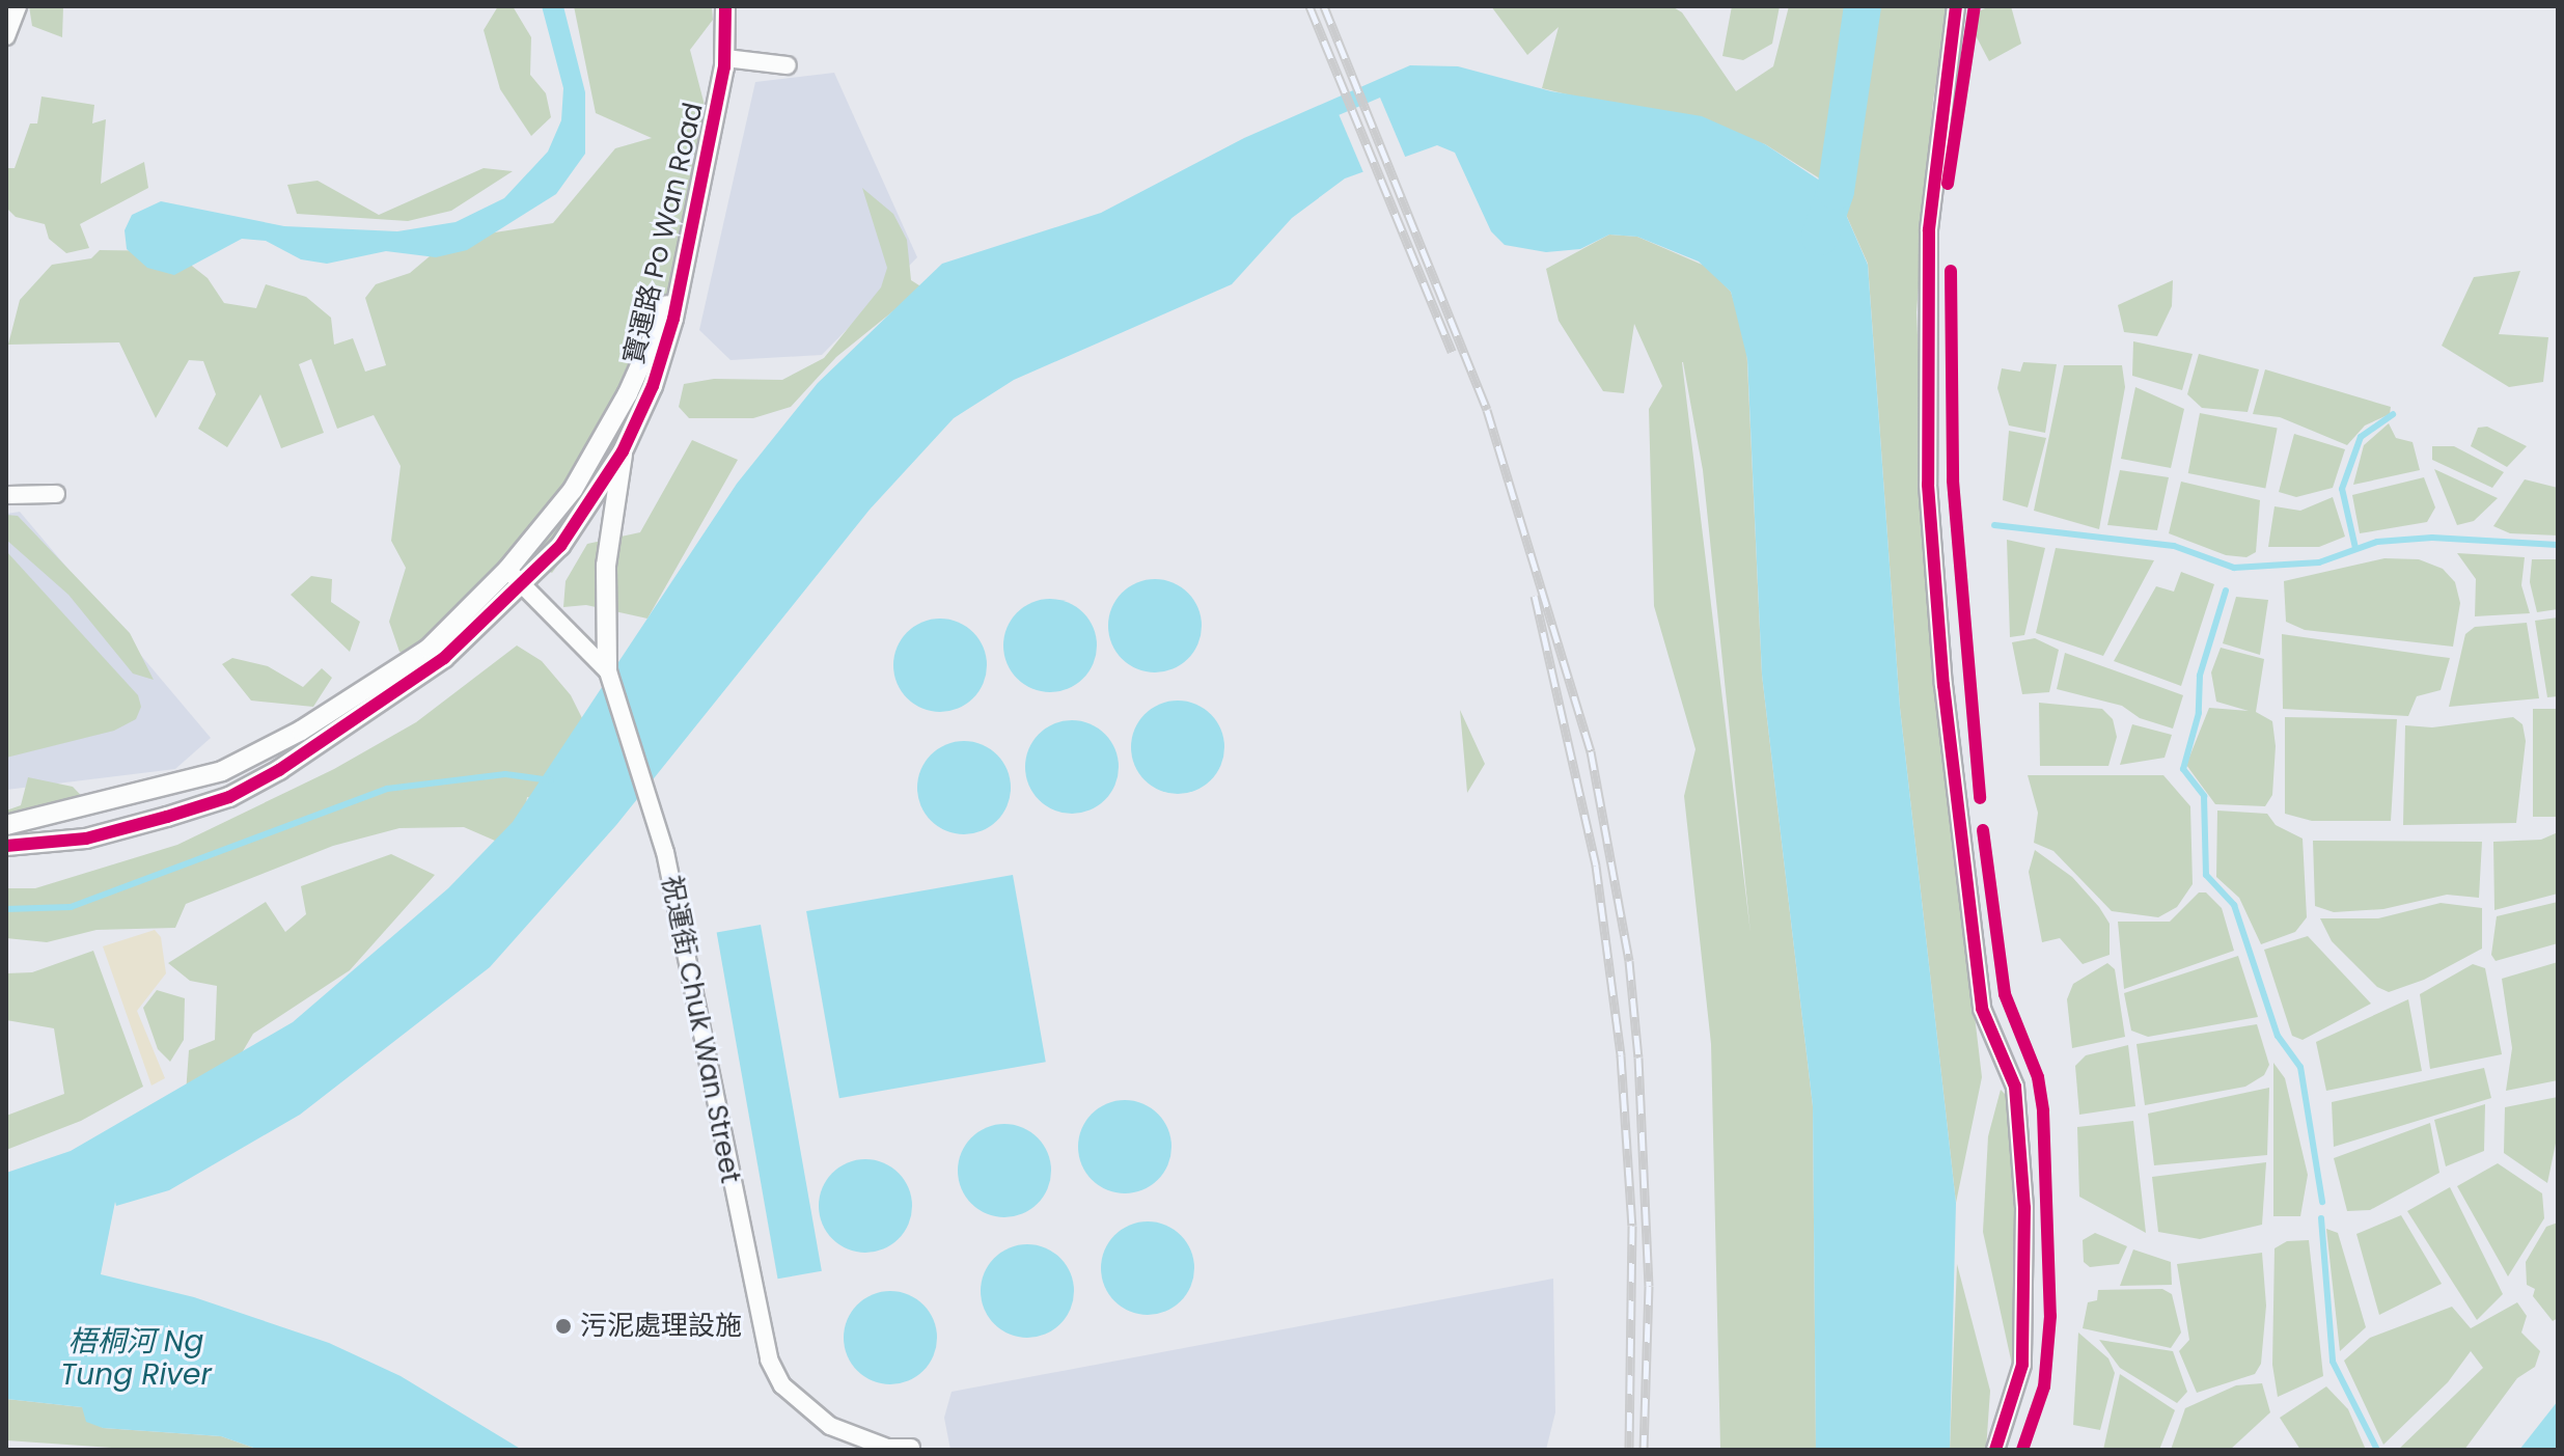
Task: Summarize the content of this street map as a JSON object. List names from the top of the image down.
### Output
{
  "streets": {
    "street": ["寶運路 Po Wan Road", "祝運街 Chuk Wan Street"]
  },
  "crossings": [
    ["寶運路 Po Wan Road", "祝運街 Chuk Wan Street"]
  ],
  "water": ["梧桐河 Ng Tung River"],
  "places": ["污泥處理設施"]
}
